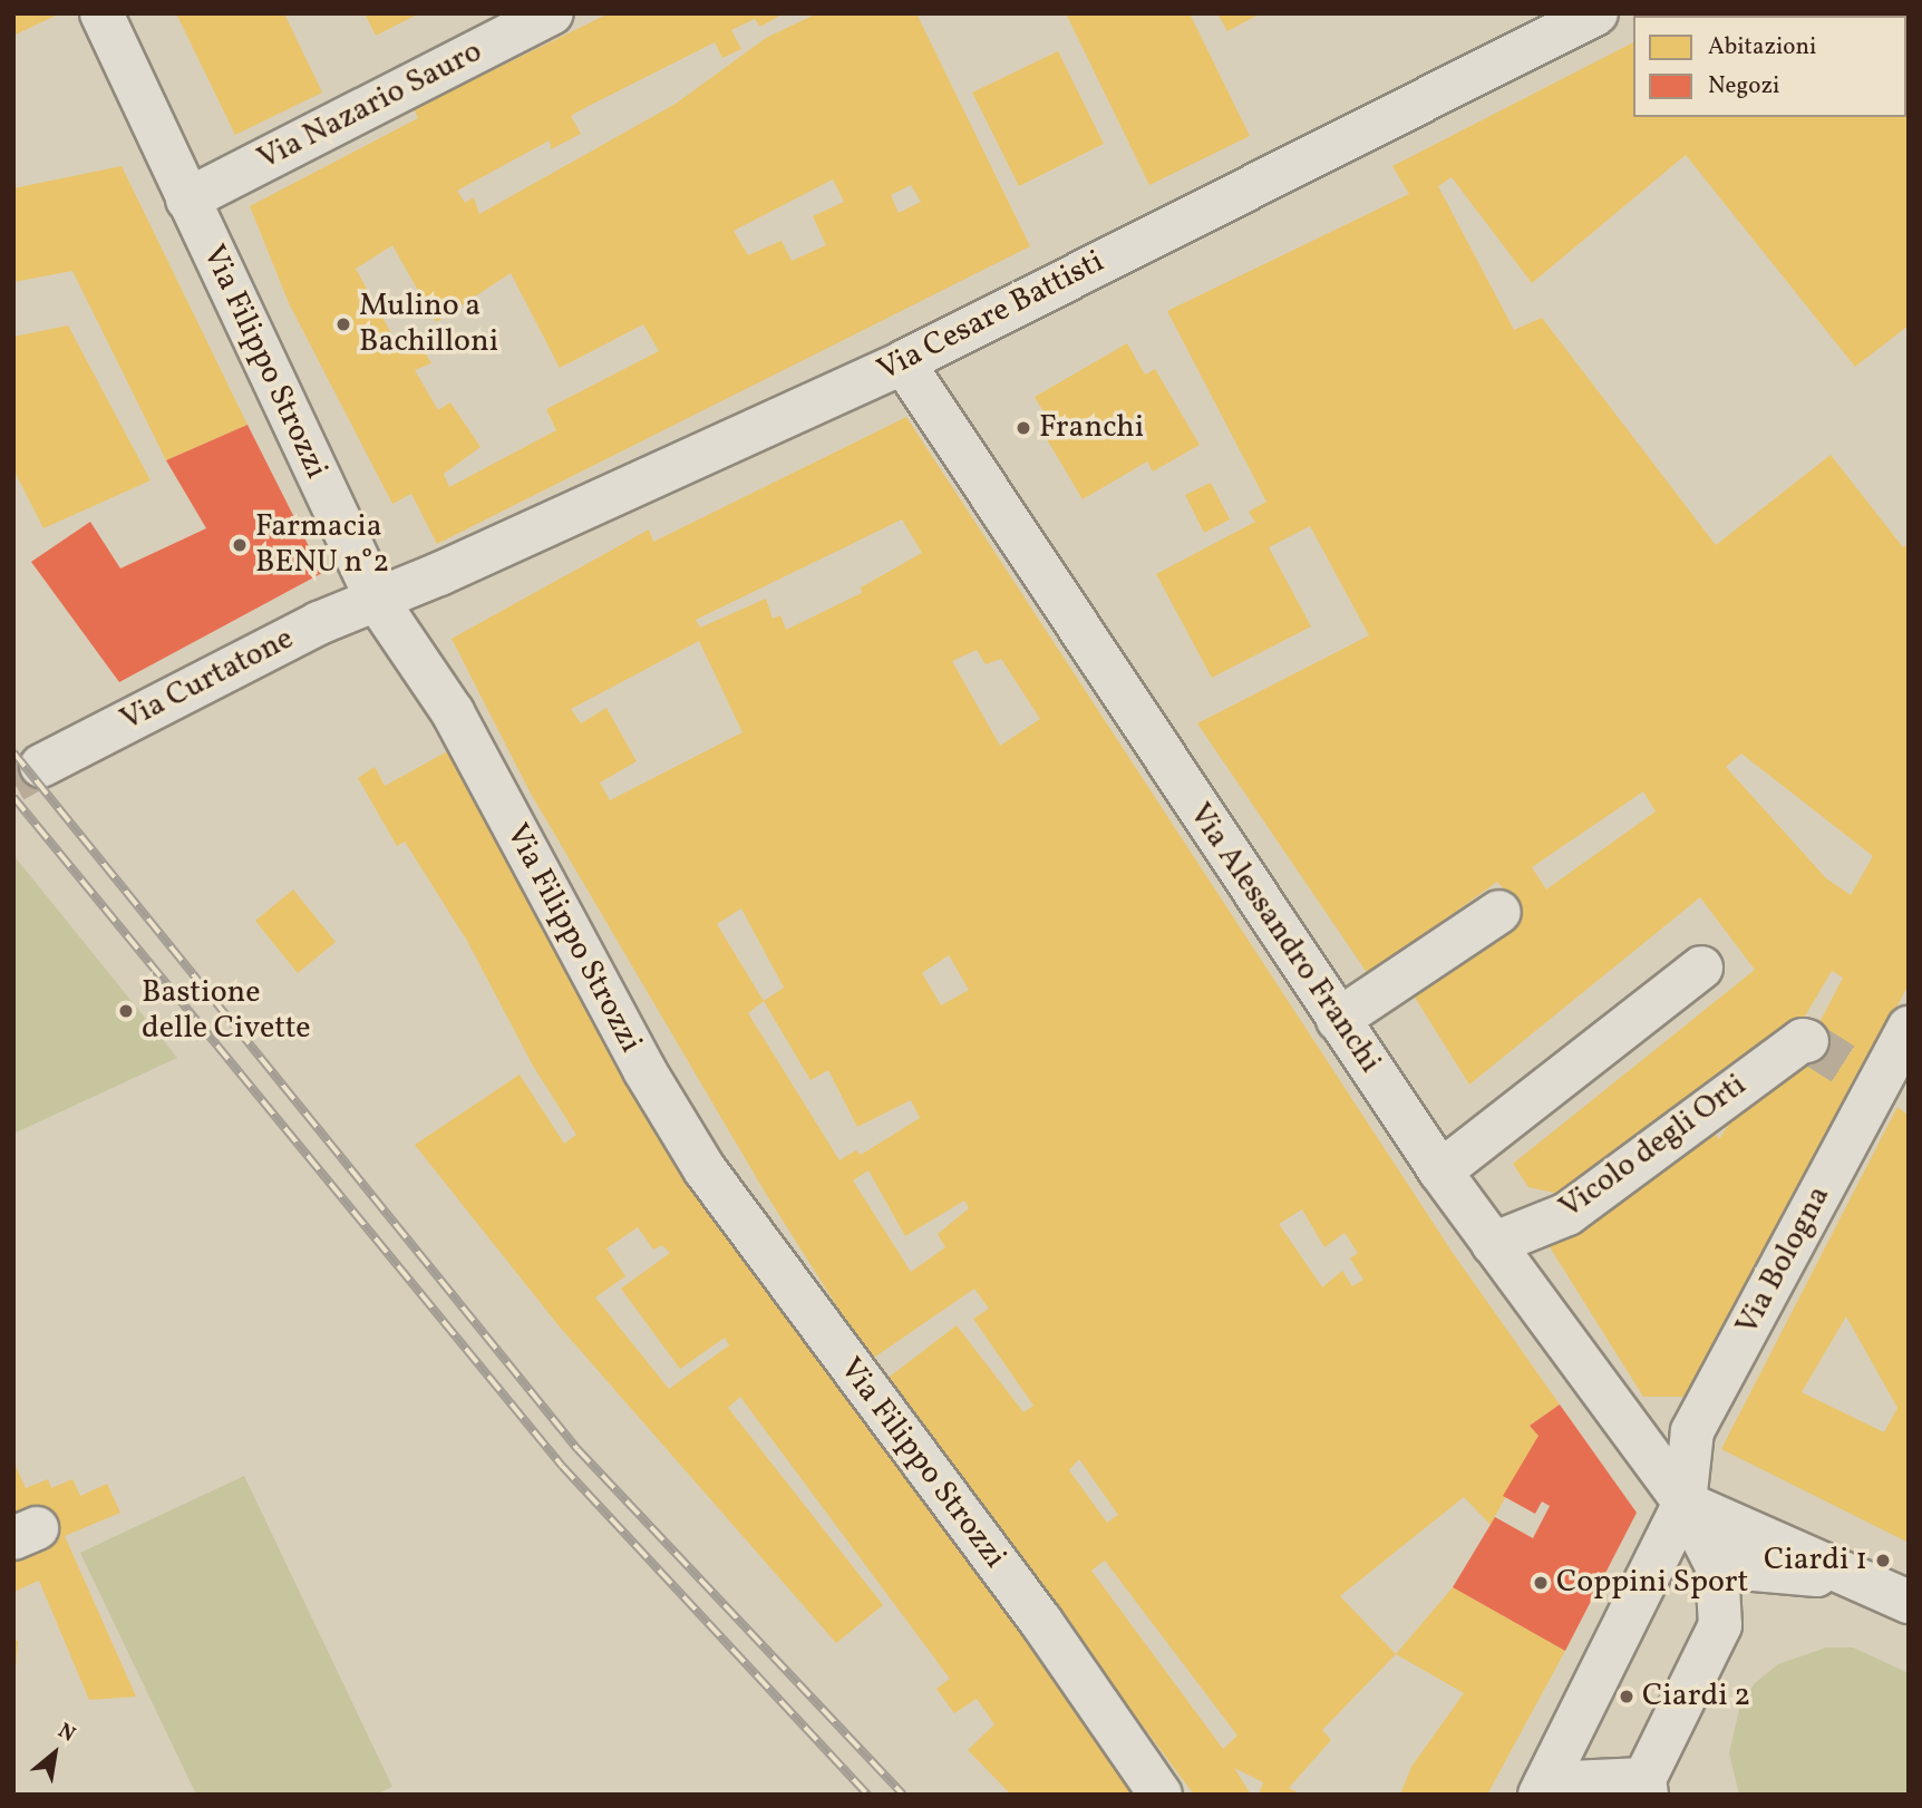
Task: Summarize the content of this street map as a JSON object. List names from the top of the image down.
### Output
{
  "streets": {
    "street": [
      "Via Nazario Sauro",
      "Via Cesare Battisti",
      "Via Filippo Strozzi",
      "Via Curtatone",
      "Via Alessandro Franchi",
      "Vicolo degli Orti",
      "Via Bologna"
    ]
  },
  "crossings": [
    ["Via Nazario Sauro", "Via Filippo Strozzi"],
    ["Via Cesare Battisti", "Via Filippo Strozzi"],
    ["Via Cesare Battisti", "Via Curtatone"],
    ["Via Cesare Battisti", "Via Alessandro Franchi"],
    ["Via Filippo Strozzi", "Via Curtatone"],
    ["Via Alessandro Franchi", "Vicolo degli Orti"],
    ["Via Alessandro Franchi", "Via Bologna"]
  ],
  "places": [
    "Mulino a Bachilloni",
    "Franchi",
    "Farmacia BENU n°2",
    "Bastione delle Civette",
    "Ciardi 1",
    "Coppini Sport",
    "Ciardi 2"
  ],
  "legend": ["Abitazioni", "Negozi"],
  "north": "top right"
}
